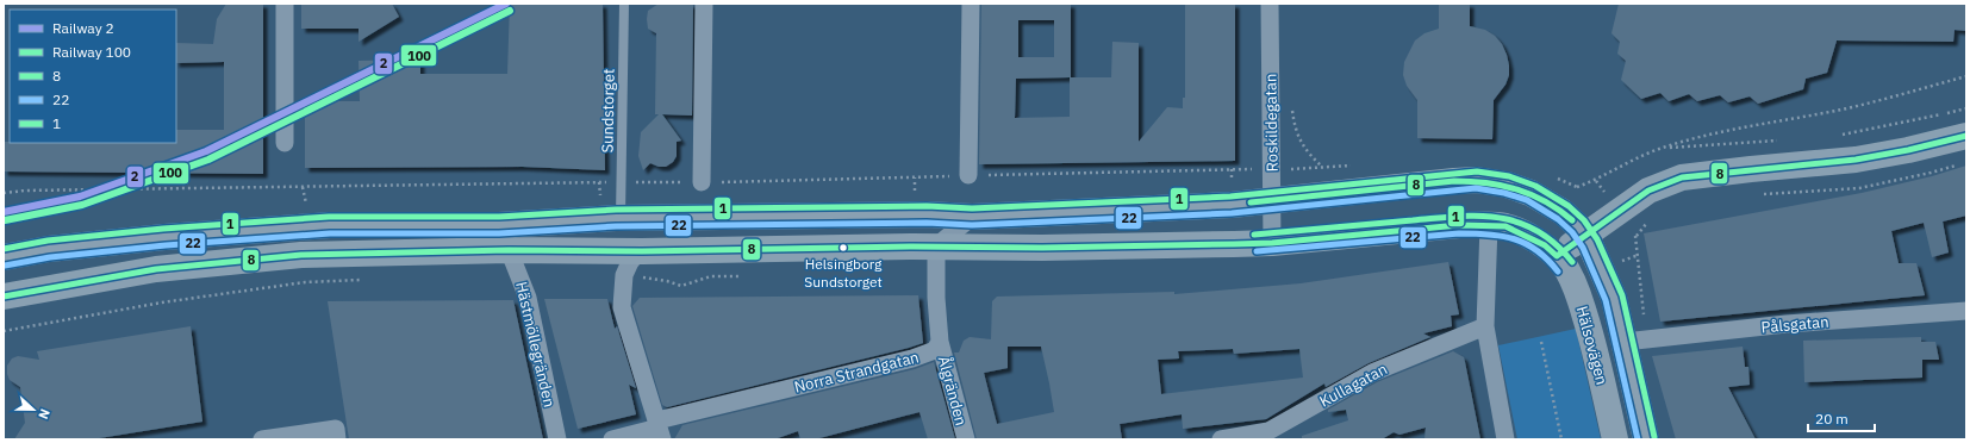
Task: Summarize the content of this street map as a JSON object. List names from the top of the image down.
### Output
{
  "streets": {
    "main road": ["Hälsovägen"],
    "street": [
      "Roskildegatan",
      "Pålsgatan",
      "Hästmöllegränden",
      "Norra Strandgatan",
      "Kullagatan",
      "Ålgränden"
    ],
    "lane": ["Sundstorget"]
  },
  "crossings": [
    ["Sundstorget", "Hälsovägen"],
    ["Roskildegatan", "Hälsovägen"],
    ["Pålsgatan", "Hälsovägen"],
    ["Hästmöllegränden", "Hälsovägen"],
    ["Norra Strandgatan", "Ålgränden"]
  ],
  "places": ["Helsingborg Sundstorget"],
  "lines": [
    "rail line 2",
    "rail line 100",
    "transit line 8",
    "transit line 1",
    "transit line 22"
  ],
  "legend": [
    "Railway 2",
    "Railway 100",
    "8",
    "22",
    "1"
  ],
  "scale_bar": "20 m",
  "north": "right"
}
